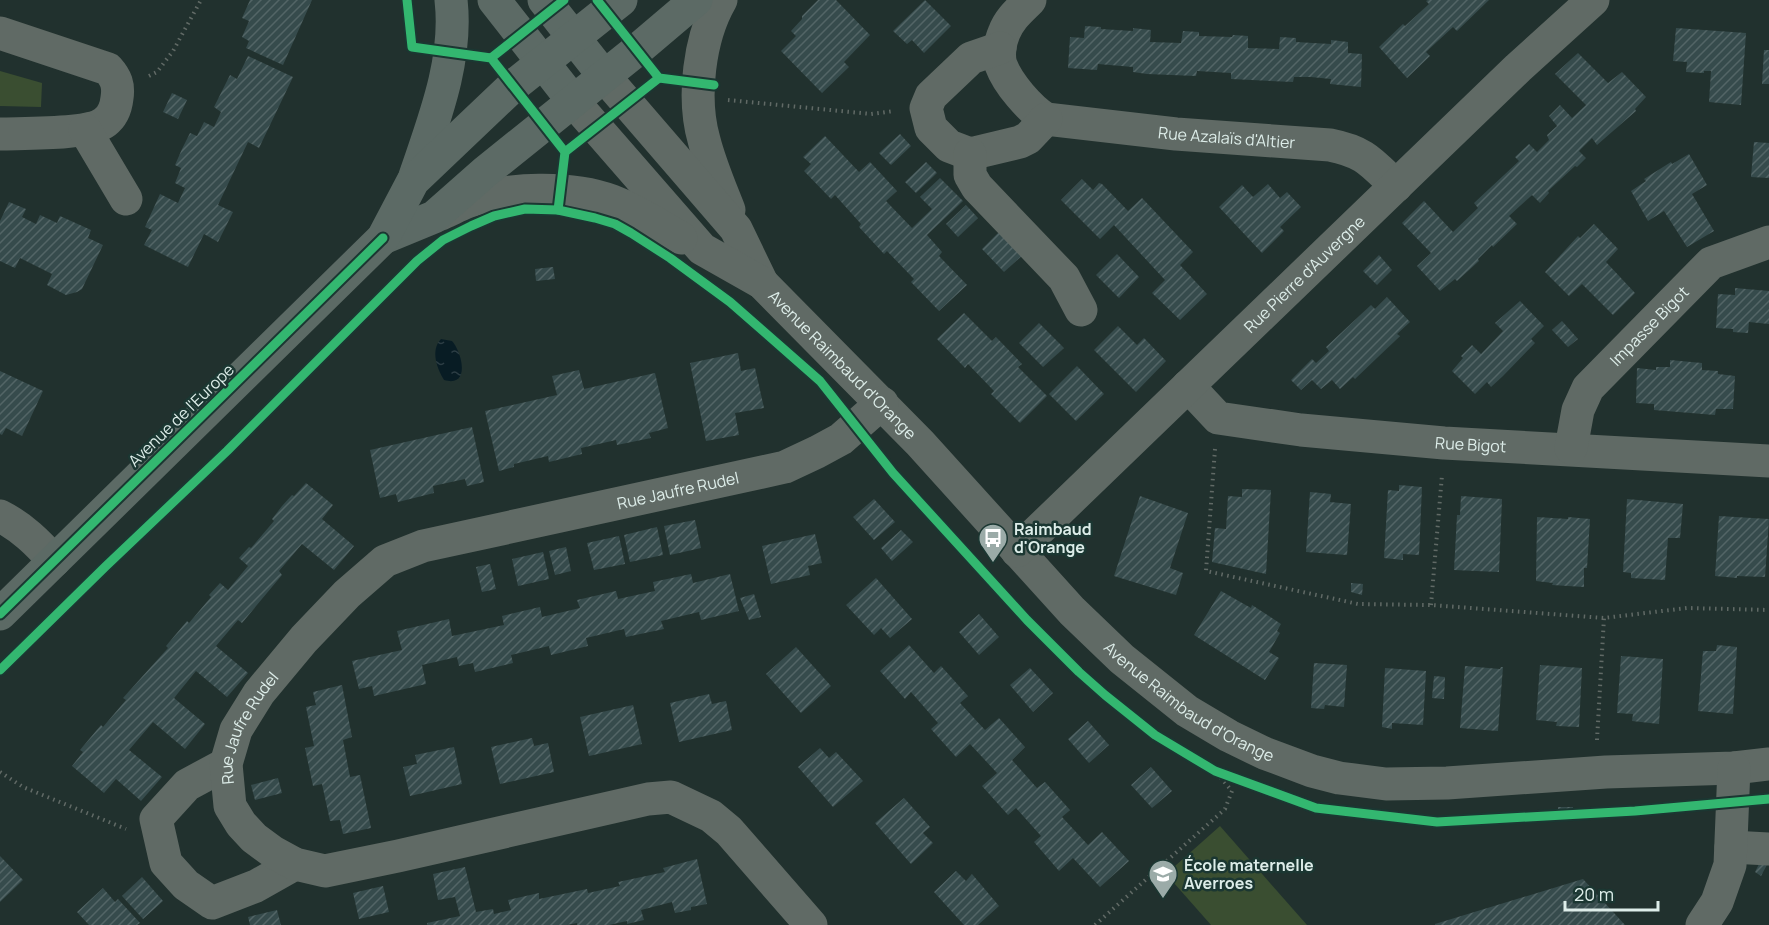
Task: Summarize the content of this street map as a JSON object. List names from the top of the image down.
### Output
{
  "streets": {
    "main road": ["Avenue de l'Europe"],
    "street": [
      "Rue Azalaïs d'Altier",
      "Rue Pierre d'Auvergne",
      "Impasse Bigot",
      "Avenue Raimbaud d'Orange",
      "Rue Bigot",
      "Rue Jaufre Rudel"
    ]
  },
  "crossings": [
    ["Rue Azalaïs d'Altier", "Rue Pierre d'Auvergne"],
    ["Rue Pierre d'Auvergne", "Avenue Raimbaud d'Orange"],
    ["Impasse Bigot", "Rue Bigot"],
    ["Avenue Raimbaud d'Orange", "Avenue de l'Europe"],
    ["Avenue Raimbaud d'Orange", "Rue Jaufre Rudel"]
  ],
  "places": {
    "bus stop": ["Raimbaud d'Orange"],
    "school or university": ["École maternelle Averroes"]
  },
  "scale_bar": "20 m"
}
